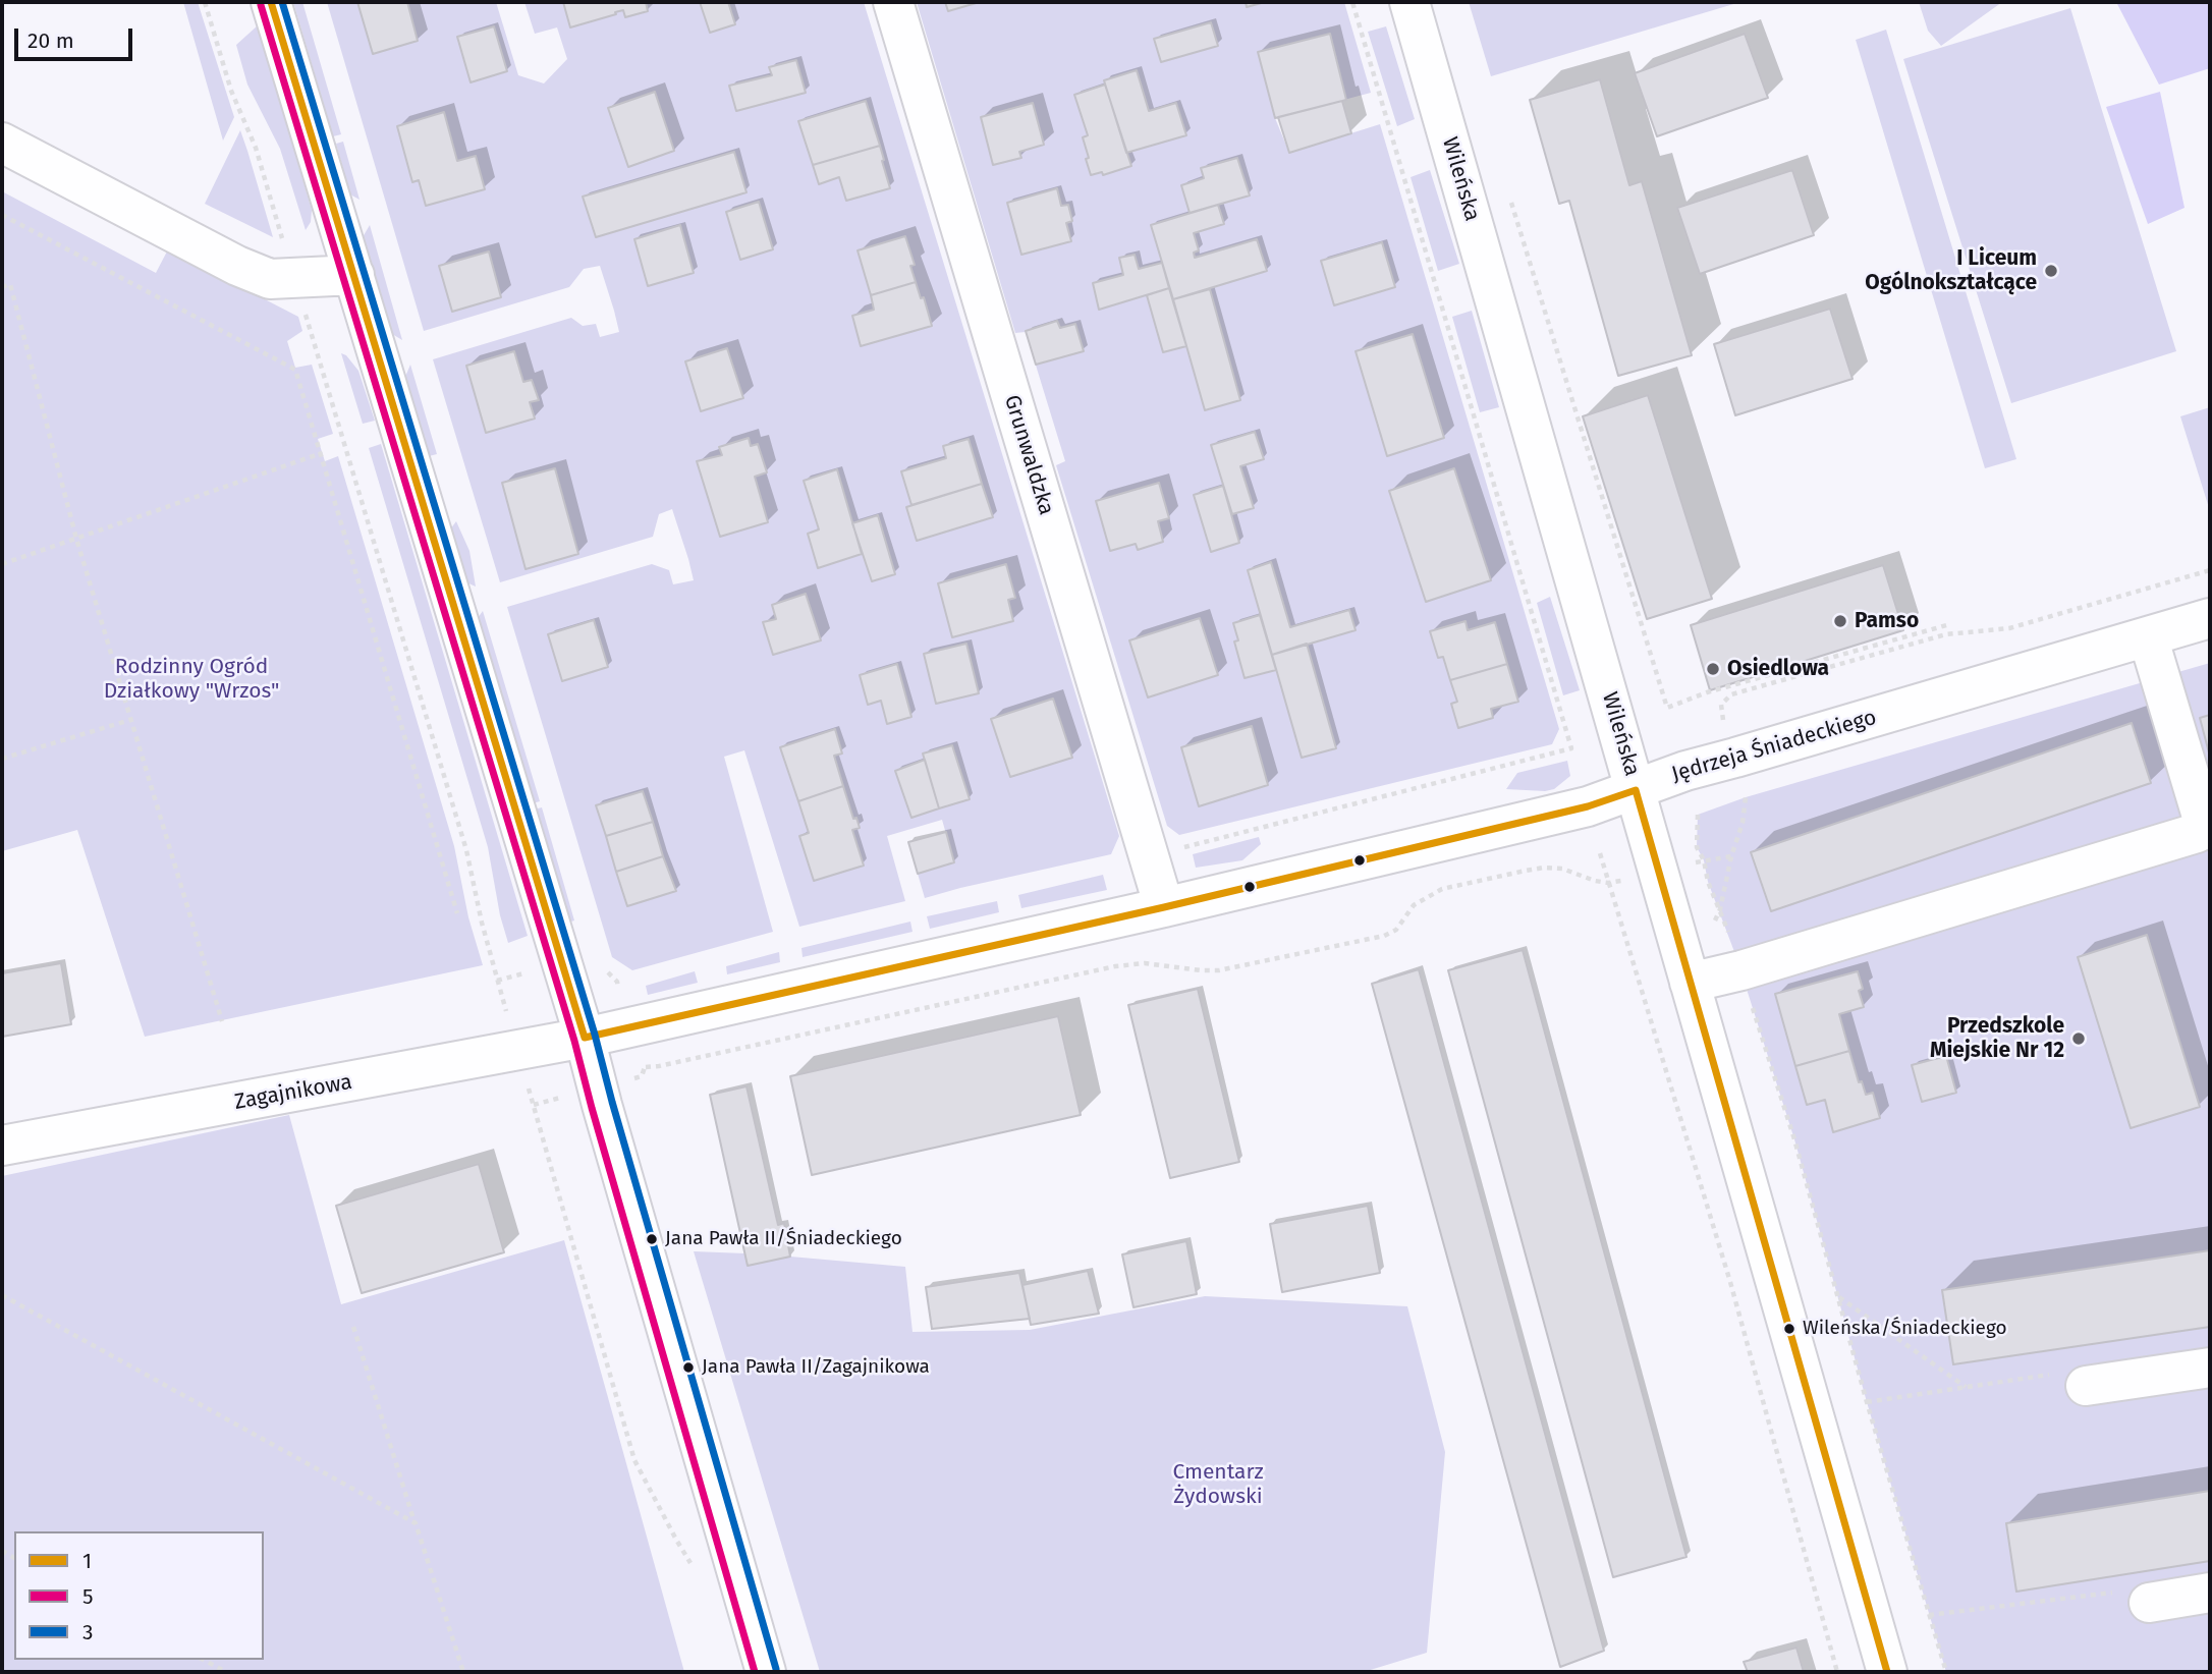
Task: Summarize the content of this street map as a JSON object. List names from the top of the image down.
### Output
{
  "streets": {
    "street": [
      "Wileńska",
      "Grunwaldzka",
      "Jędrzeja Śniadeckiego",
      "Zagajnikowa"
    ]
  },
  "crossings": [
    ["Wileńska", "Jędrzeja Śniadeckiego"],
    ["Grunwaldzka", "Jędrzeja Śniadeckiego"],
    ["Jędrzeja Śniadeckiego", "Zagajnikowa"]
  ],
  "parks": ["Rodzinny Ogród Działkowy \"Wrzos\"", "Cmentarz Żydowski"],
  "places": [
    "I Liceum Ogólnokształcące",
    "Pamso",
    "Osiedlowa",
    "Przedszkole Miejskie Nr 12",
    "Jana Pawła II/Śniadeckiego",
    "Wileńska/Śniadeckiego",
    "Jana Pawła II/Zagajnikowa"
  ],
  "lines": ["transit line 1", "transit line 3", "transit line 5"],
  "legend": ["1", "5", "3"],
  "scale_bar": "20 m"
}
